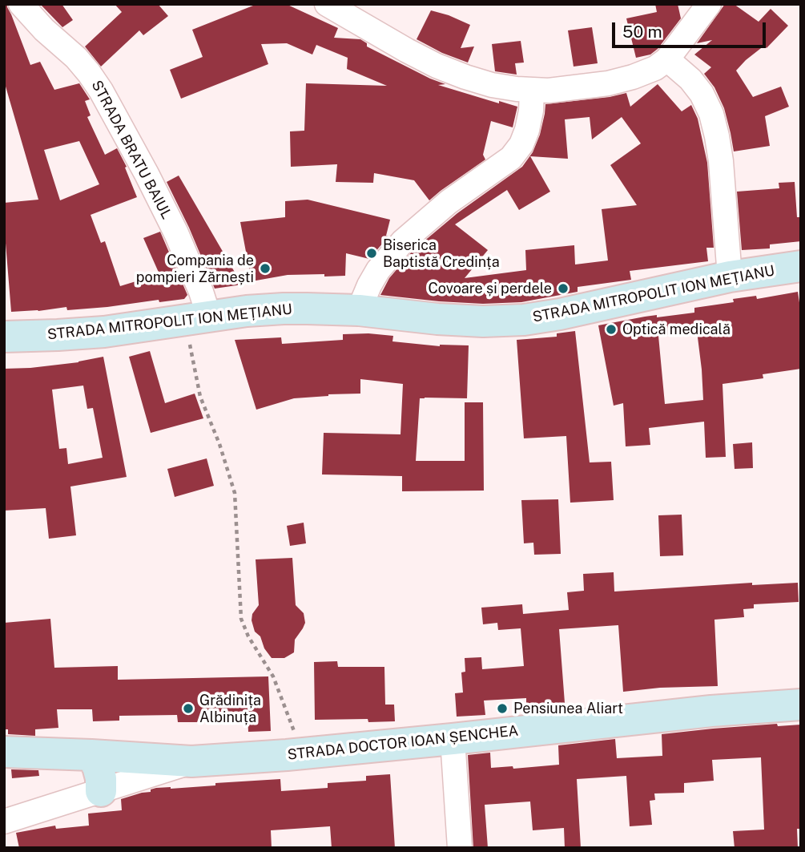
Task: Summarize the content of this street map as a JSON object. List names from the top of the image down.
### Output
{
  "streets": {
    "main road": ["STRADA MITROPOLIT ION MEȚIANU", "STRADA DOCTOR IOAN ȘENCHEA"],
    "street": ["STRADA BRATU BAIUL"]
  },
  "crossings": [
    ["STRADA BRATU BAIUL", "STRADA MITROPOLIT ION MEȚIANU"]
  ],
  "places": [
    "Biserica Baptistă Credința",
    "Compania de pompieri Zărnești",
    "Covoare și perdele",
    "Optică medicală",
    "Grădinița Albinuța",
    "Pensiunea Aliart"
  ],
  "scale_bar": "50 m"
}
